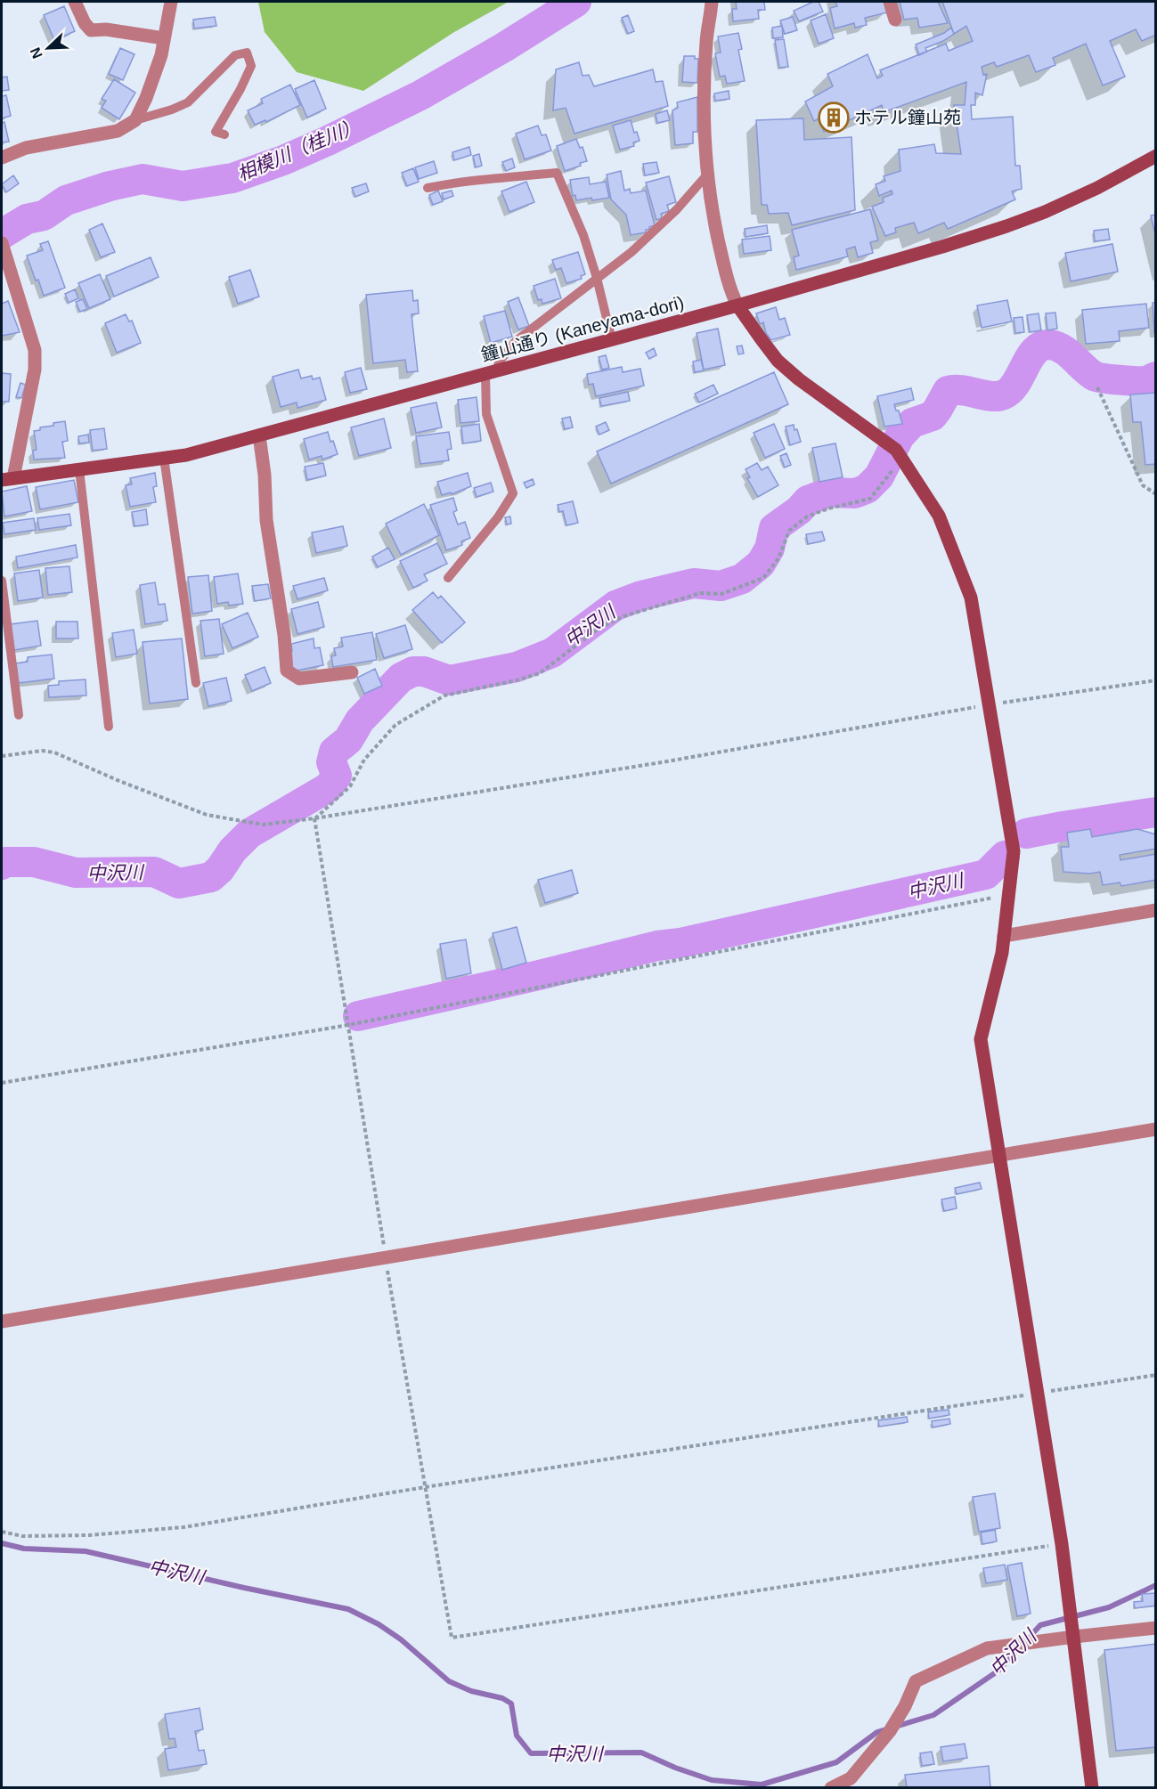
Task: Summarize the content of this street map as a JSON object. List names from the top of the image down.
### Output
{
  "streets": {
    "street": ["鐘山通り (Kaneyama-dori)"]
  },
  "water": ["相模川（桂川）", "中沢川"],
  "places": {
    "building": ["ホテル鐘山苑"]
  },
  "north": "bottom left"
}
